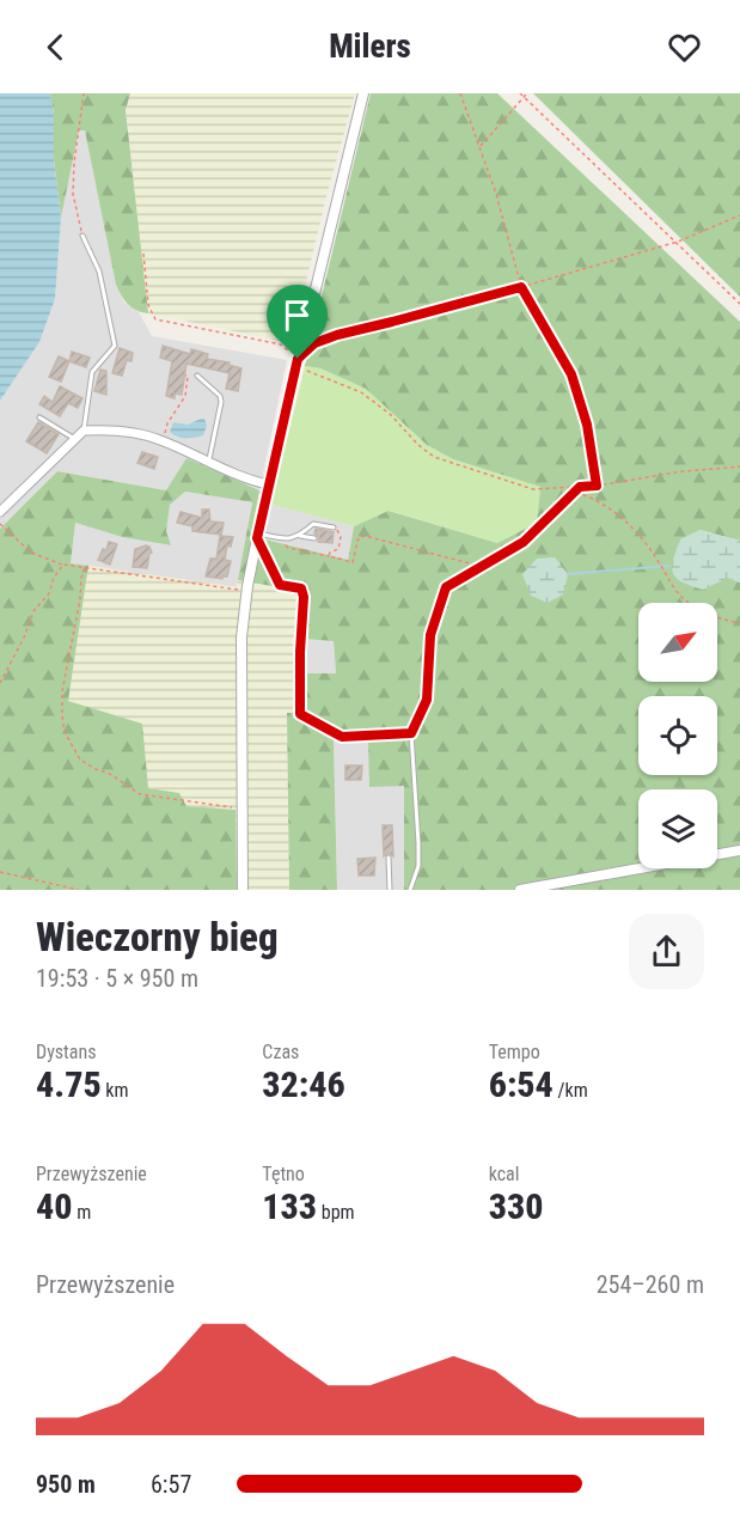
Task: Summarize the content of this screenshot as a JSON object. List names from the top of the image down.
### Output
{
  "north": "top right",
  "page": {
    "header": "Milers",
    "heading": ["Wieczorny bieg", "19:53 · 5 × 950 m"],
    "stats": [
      ["Dystans", "4.75 km"],
      ["Czas", "32:46"],
      ["Tempo", "6:54 /km"],
      ["Przewyższenie", "40 m"],
      ["Tętno", "133 bpm"],
      ["kcal", "330"]
    ],
    "chart": ["Przewyższenie", "254–260 m"],
    "list": [
      {
        "name": "950 m",
        "note": "6:57"
      }
    ]
  }
}
